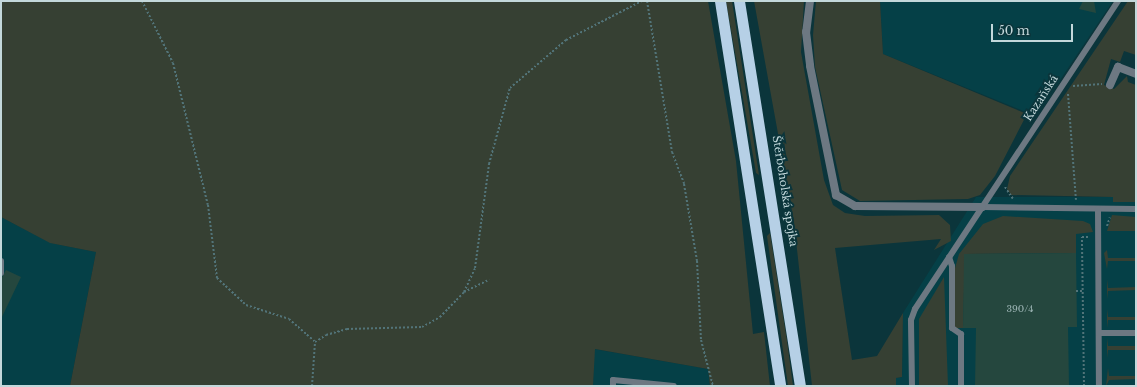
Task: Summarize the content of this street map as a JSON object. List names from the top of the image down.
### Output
{
  "streets": {
    "highway": ["Štěrboholská spojka"],
    "lane": ["Kazaňská"]
  },
  "house_numbers": ["390/4"],
  "scale_bar": "50 m"
}
